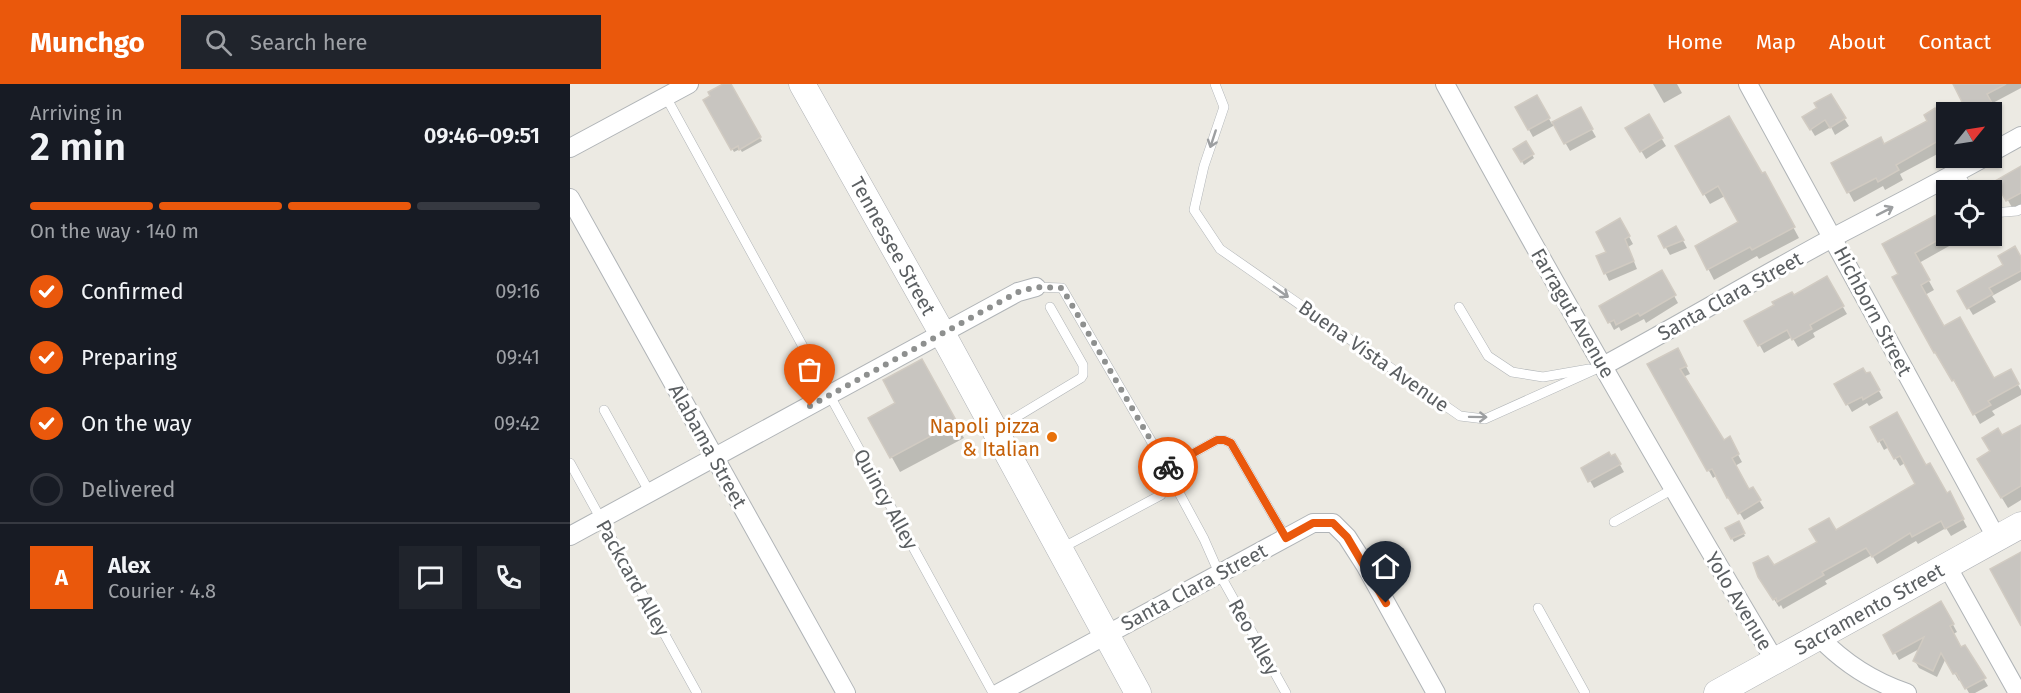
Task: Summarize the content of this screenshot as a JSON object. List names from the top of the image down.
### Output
{
  "streets": {
    "main road": ["Tennessee Street", "Sacramento Street"],
    "street": [
      "Santa Clara Street",
      "Hichborn Street",
      "Farragut Avenue",
      "Alabama Street",
      "Yolo Avenue"
    ],
    "lane": [
      "Buena Vista Avenue",
      "Quincy Alley",
      "Packcard Alley",
      "Reo Alley"
    ]
  },
  "crossings": [
    ["Tennessee Street", "Santa Clara Street"],
    ["Santa Clara Street", "Hichborn Street"],
    ["Santa Clara Street", "Farragut Avenue"],
    ["Santa Clara Street", "Buena Vista Avenue"],
    ["Santa Clara Street", "Reo Alley"],
    ["Hichborn Street", "Sacramento Street"],
    ["Farragut Avenue", "Buena Vista Avenue"],
    ["Farragut Avenue", "Yolo Avenue"],
    ["Yolo Avenue", "Sacramento Street"]
  ],
  "places": ["Napoli pizza & Italian"],
  "north": "top right",
  "page": {
    "header": "Munchgo",
    "search": "Search here",
    "nav": [
      "Home",
      "Map",
      "About",
      "Contact"
    ],
    "heading": ["2 min", "Arriving in", "09:46–09:51"],
    "panel": ["Alex", "Courier · 4.8"],
    "bar": "On the way · 140 m",
    "list": [
      ["Confirmed", "09:16"],
      ["Preparing", "09:41"],
      ["On the way", "09:42"],
      "Delivered"
    ],
    "round": "A"
  }
}
